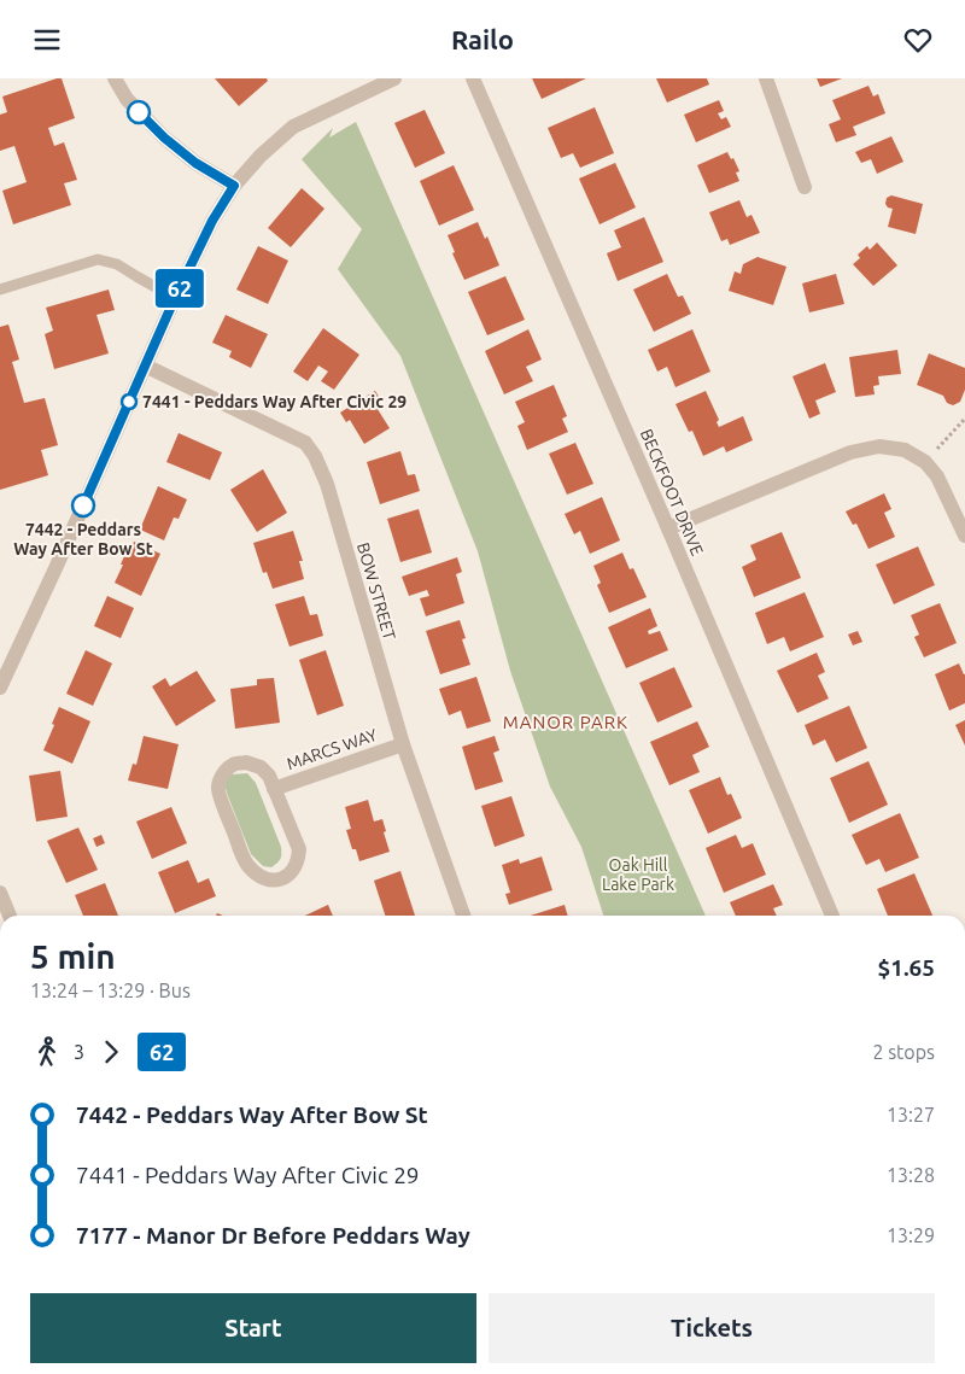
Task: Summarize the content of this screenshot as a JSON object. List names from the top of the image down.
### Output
{
  "streets": {
    "street": ["BECKFOOT DRIVE", "BOW STREET", "MARCS WAY"]
  },
  "crossings": [
    ["BOW STREET", "MARCS WAY"]
  ],
  "districts": ["MANOR PARK"],
  "parks": ["Oak Hill Lake Park"],
  "places": ["7441 - Peddars Way After Civic 29", "7442 - Peddars Way After Bow St"],
  "lines": ["bus line 62"],
  "page": {
    "header": "Railo",
    "on_map": "62",
    "heading": ["5 min", "13:24 – 13:29 · Bus", "$1.65"],
    "legs": ["3", "62", "2 stops"],
    "list": [
      {
        "name": "7442 - Peddars Way After Bow St",
        "value": "13:27"
      },
      {
        "name": "7441 - Peddars Way After Civic 29",
        "value": "13:28"
      },
      {
        "name": "7177 - Manor Dr Before Peddars Way",
        "value": "13:29"
      }
    ],
    "buttons": ["Start", "Tickets"]
  }
}
